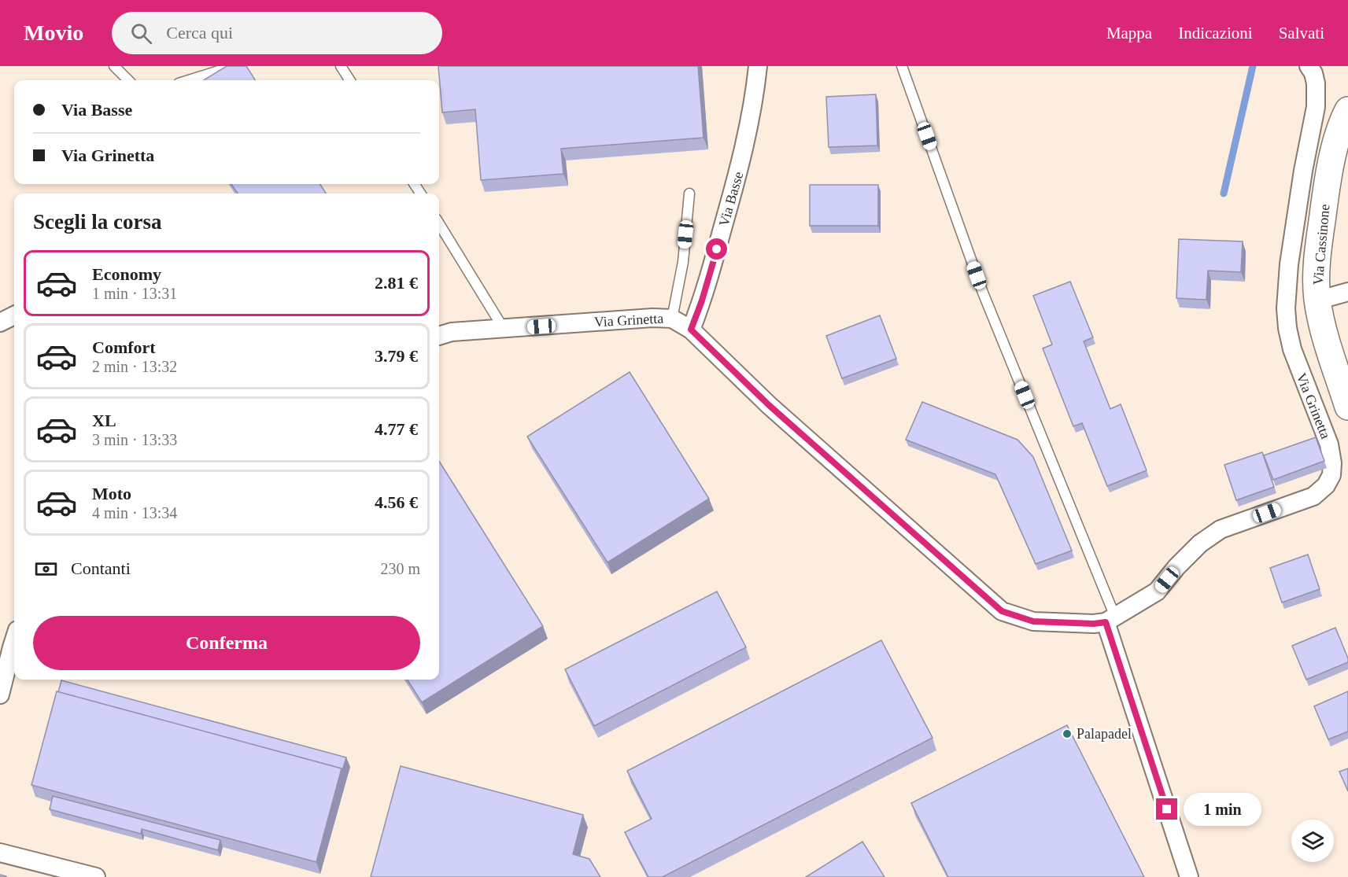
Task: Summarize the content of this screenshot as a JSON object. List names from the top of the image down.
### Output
{
  "streets": {
    "main road": ["Via Cassinone"],
    "street": ["Via Basse", "Via Grinetta"]
  },
  "crossings": [
    ["Via Basse", "Via Grinetta"]
  ],
  "places": ["Palapadel"],
  "page": {
    "header": "Movio",
    "search": "Cerca qui",
    "nav": ["Mappa", "Indicazioni", "Salvati"],
    "banner": ["Via Basse", "Via Grinetta"],
    "heading": "Scegli la corsa",
    "list": [
      {
        "name": "Economy",
        "note": "1 min · 13:31",
        "value": "2.81 €"
      },
      {
        "name": "Comfort",
        "note": "2 min · 13:32",
        "value": "3.79 €"
      },
      {
        "name": "XL",
        "note": "3 min · 13:33",
        "value": "4.77 €"
      },
      {
        "name": "Moto",
        "note": "4 min · 13:34",
        "value": "4.56 €"
      }
    ],
    "pay": ["Contanti", "230 m"],
    "buttons": "Conferma",
    "bubble": "1 min"
  }
}
